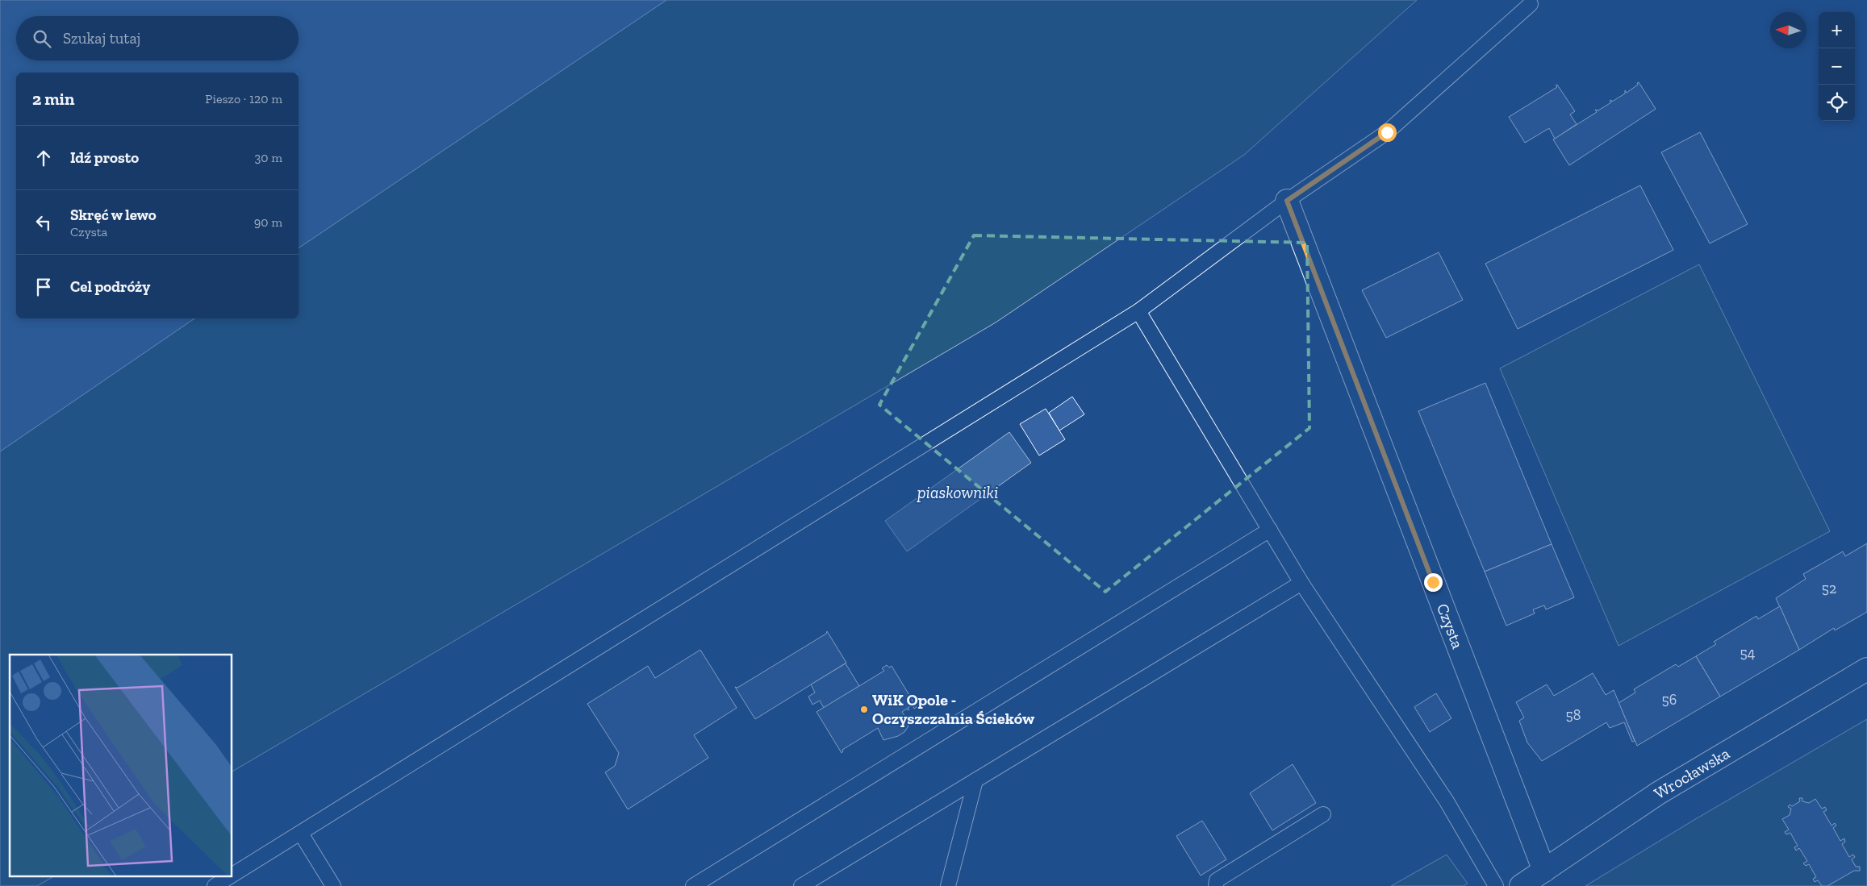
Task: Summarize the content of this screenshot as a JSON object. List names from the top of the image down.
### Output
{
  "streets": {
    "street": ["Czysta", "Wrocławska"]
  },
  "crossings": [
    ["Czysta", "Wrocławska"]
  ],
  "water": ["piaskowniki"],
  "places": ["WiK Opole - Oczyszczalnia Ścieków"],
  "house_numbers": [
    "52",
    "54",
    "56",
    "58"
  ],
  "north": "left",
  "page": {
    "map_buttons": ["+", "−"],
    "search": "Szukaj tutaj",
    "heading": ["2 min", "Pieszo · 120 m"],
    "list": [
      ["Idź prosto", "30 m"],
      ["Skręć w lewo", "Czysta", "90 m"],
      "Cel podróży"
    ]
  }
}
